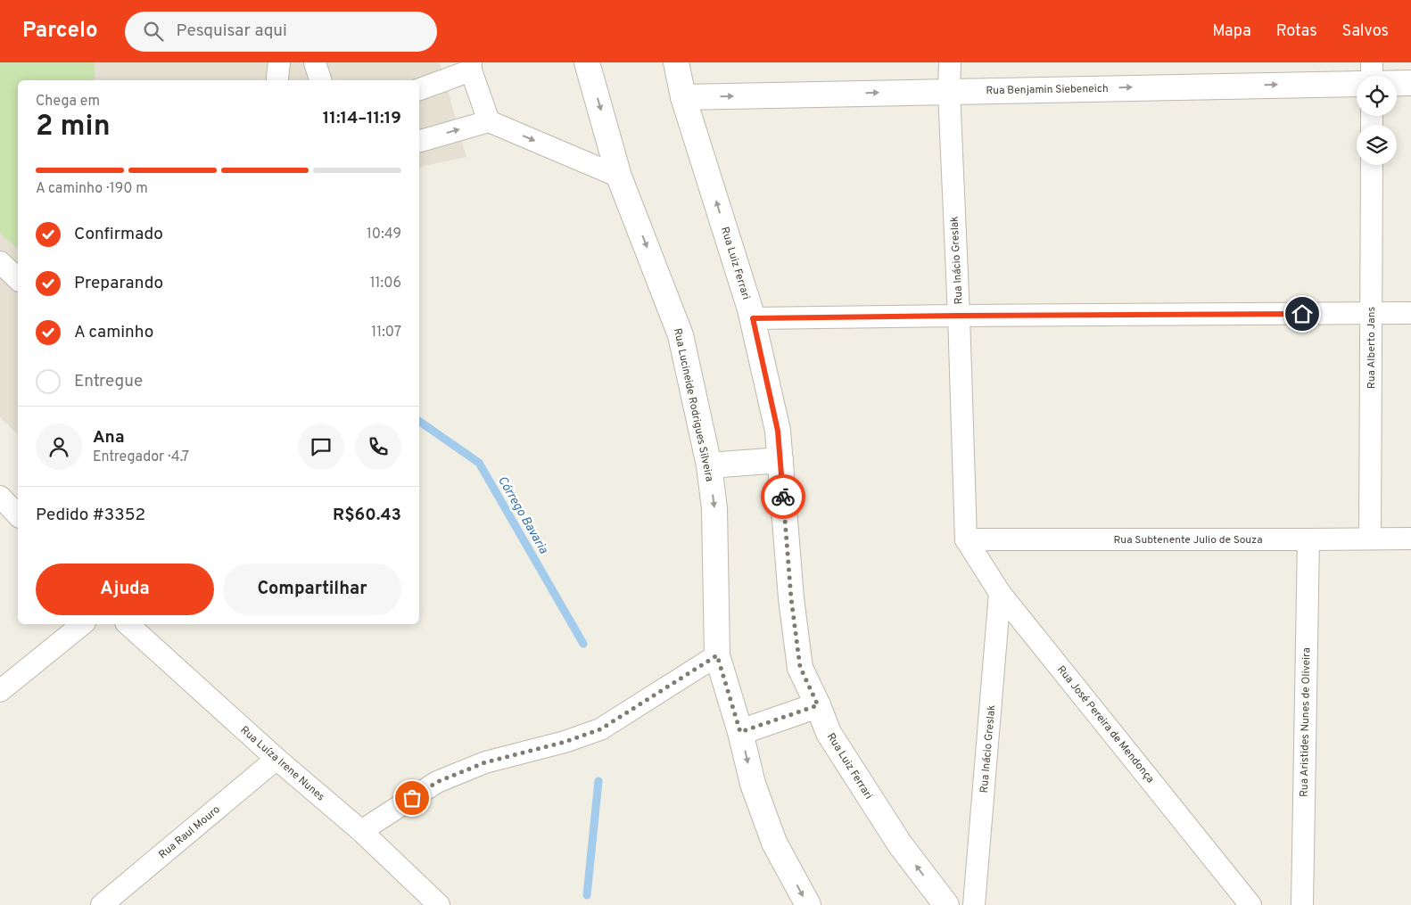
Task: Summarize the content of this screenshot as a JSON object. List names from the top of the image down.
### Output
{
  "streets": {
    "street": [
      "Rua Benjamin Siebeneich",
      "Rua Inácio Greslak",
      "Rua Luiz Ferrari",
      "Rua Alberto Jans",
      "Rua Lucineide Rodrigues Silveira",
      "Rua Subtenente Julio de Souza",
      "Rua Aristides Nunes de Oliveira",
      "Rua José Pereira de Mendonça",
      "Rua Luíza Irene Nunes",
      "Rua Raul Mouro"
    ]
  },
  "crossings": [
    ["Rua Benjamin Siebeneich", "Rua Inácio Greslak"],
    ["Rua Benjamin Siebeneich", "Rua Luiz Ferrari"],
    ["Rua Inácio Greslak", "Rua Subtenente Julio de Souza"],
    ["Rua Inácio Greslak", "Rua José Pereira de Mendonça"],
    ["Rua Alberto Jans", "Rua Subtenente Julio de Souza"],
    ["Rua Subtenente Julio de Souza", "Rua Aristides Nunes de Oliveira"],
    ["Rua Subtenente Julio de Souza", "Rua José Pereira de Mendonça"],
    ["Rua Luíza Irene Nunes", "Rua Raul Mouro"]
  ],
  "one_way": ["Rua Benjamin Siebeneich", "Rua Luiz Ferrari", "Rua Lucineide Rodrigues Silveira"],
  "water": ["Córrego Bavaria"],
  "page": {
    "header": "Parcelo",
    "search": "Pesquisar aqui",
    "nav": ["Mapa", "Rotas", "Salvos"],
    "heading": ["2 min", "Chega em", "11:14–11:19"],
    "panel": [
      "Ana",
      "Entregador · 4.7",
      "Pedido #3352",
      "R$60.43"
    ],
    "bar": "A caminho · 190 m",
    "list": [
      ["Confirmado", "10:49"],
      ["Preparando", "11:06"],
      ["A caminho", "11:07"],
      "Entregue"
    ],
    "buttons": ["Ajuda", "Compartilhar"]
  }
}
